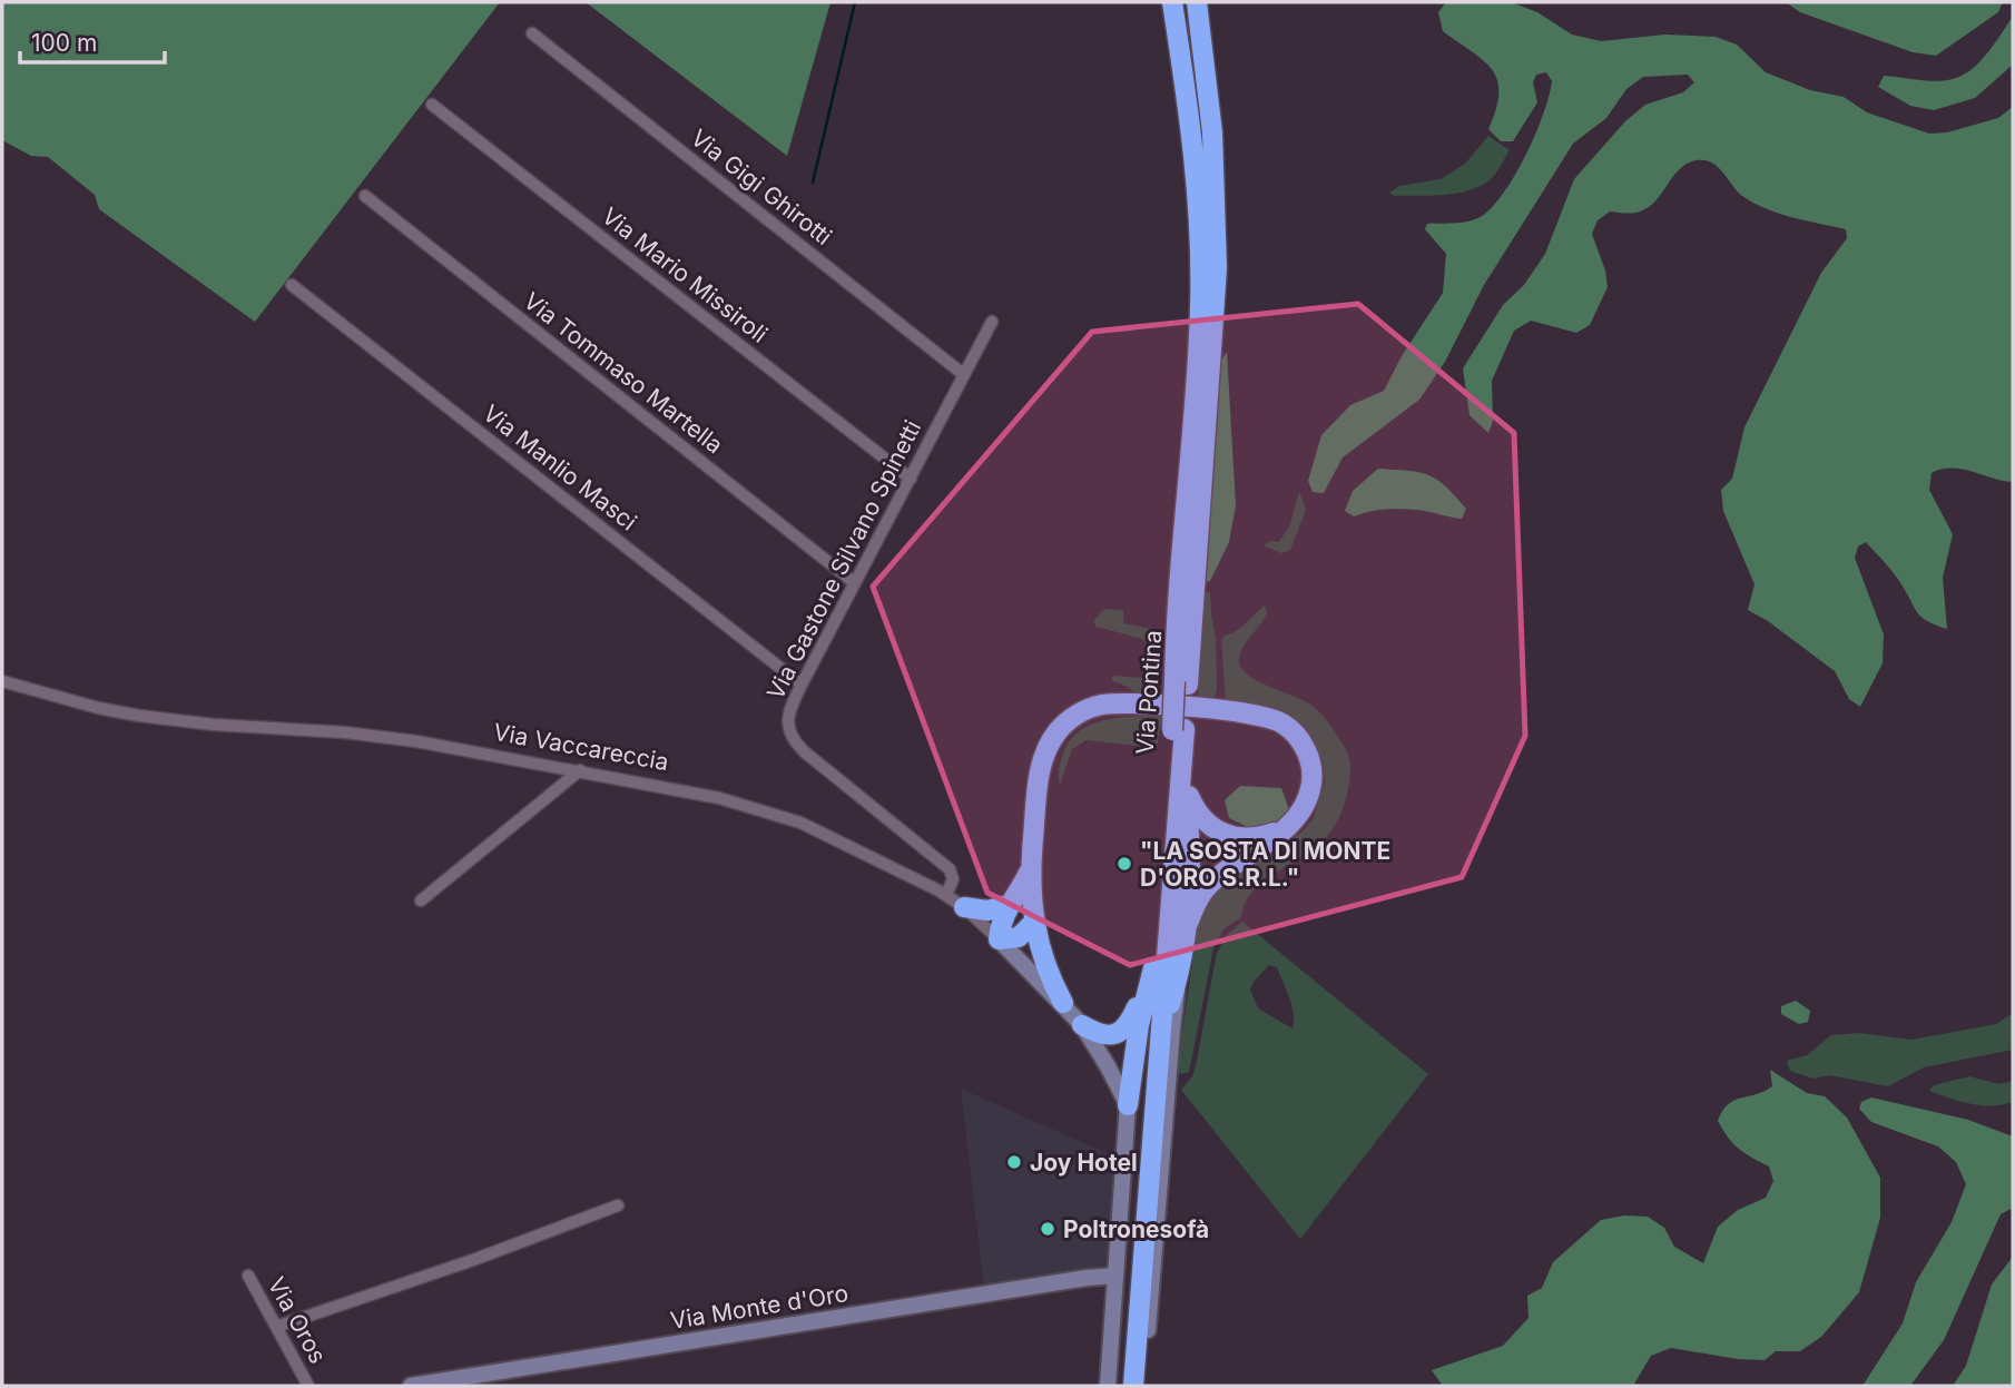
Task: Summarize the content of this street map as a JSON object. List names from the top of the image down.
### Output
{
  "streets": {
    "highway": ["Via Pontina"],
    "street": [
      "Via Gigi Ghirotti",
      "Via Mario Missiroli",
      "Via Tommaso Martella",
      "Via Manlio Masci",
      "Via Gastone Silvano Spinetti",
      "Via Vaccareccia",
      "Via Monte d'Oro",
      "Via Oros"
    ]
  },
  "crossings": [
    ["Via Gigi Ghirotti", "Via Gastone Silvano Spinetti"],
    ["Via Mario Missiroli", "Via Gastone Silvano Spinetti"],
    ["Via Tommaso Martella", "Via Gastone Silvano Spinetti"],
    ["Via Manlio Masci", "Via Gastone Silvano Spinetti"],
    ["Via Gastone Silvano Spinetti", "Via Vaccareccia"]
  ],
  "places": ["\"LA SOSTA DI MONTE D'ORO S.R.L.\"", "Joy Hotel", "Poltronesofà"],
  "scale_bar": "100 m"
}
